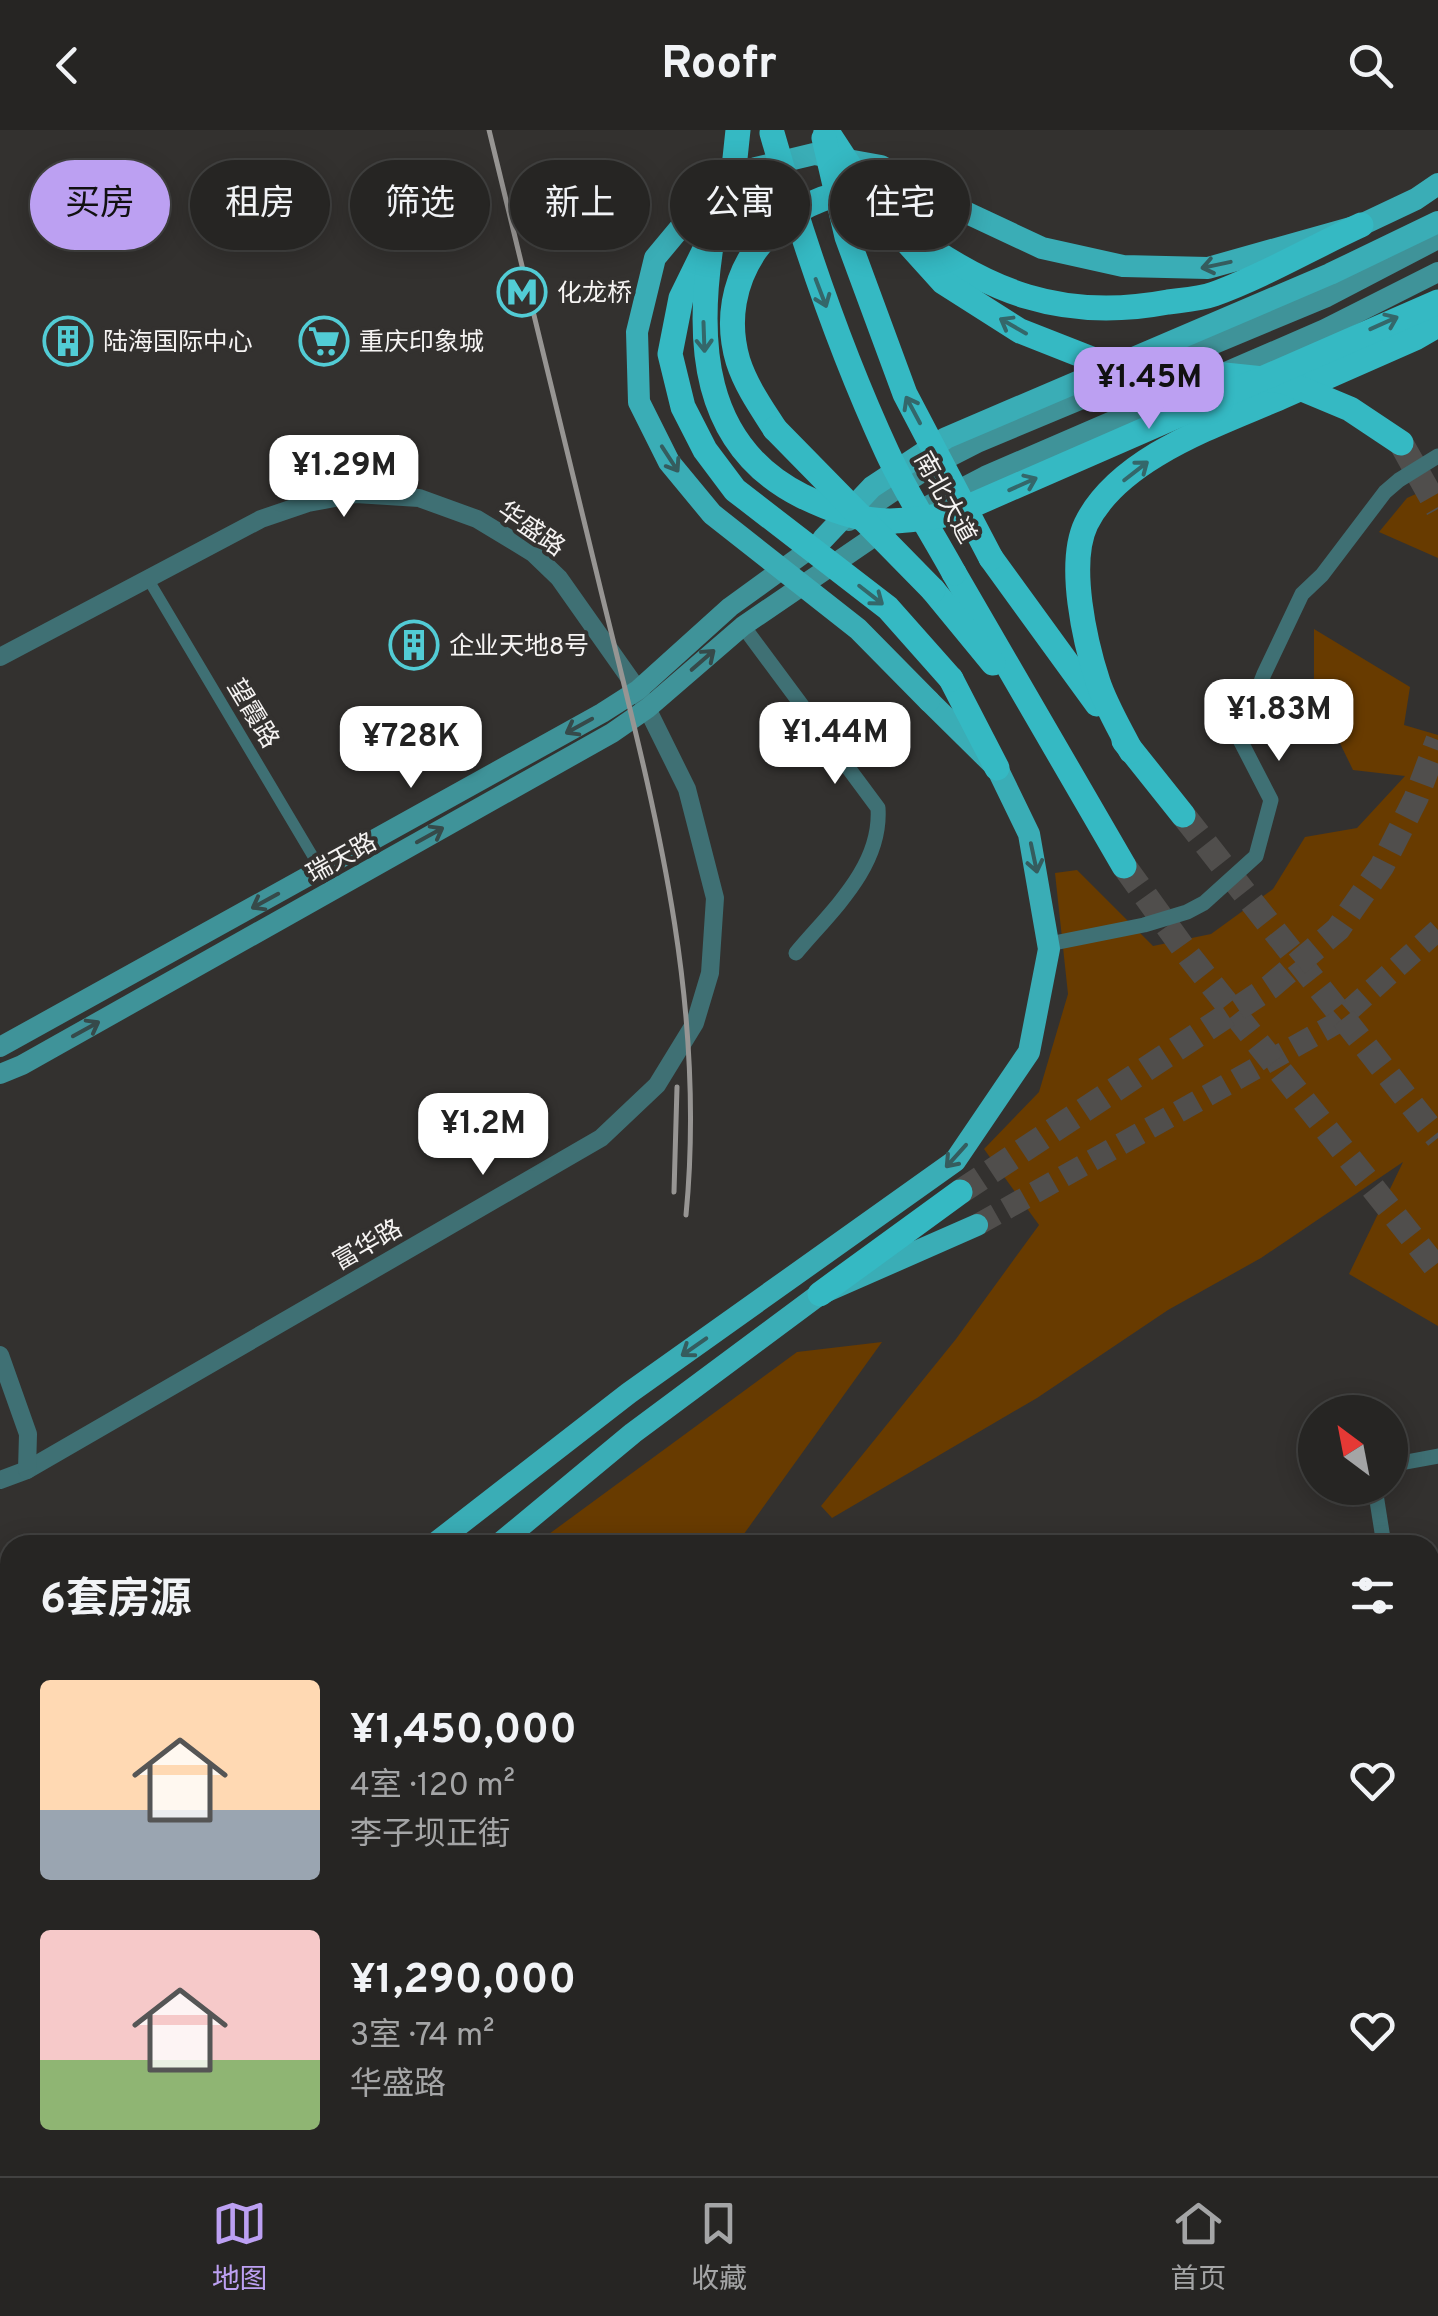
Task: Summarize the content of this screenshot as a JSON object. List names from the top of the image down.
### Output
{
  "streets": {
    "highway": ["南北大道"],
    "main road": ["瑞天路"],
    "street": ["华盛路", "望霞路", "富华路"]
  },
  "crossings": [
    ["华盛路", "望霞路"],
    ["华盛路", "瑞天路"],
    ["华盛路", "富华路"],
    ["望霞路", "瑞天路"],
    ["瑞天路", "富华路"]
  ],
  "places": {
    "metro station": ["化龙桥"],
    "building": ["陆海国际中心", "企业天地8号"],
    "supermarket": ["重庆印象城"]
  },
  "north": "top left",
  "page": {
    "header": "Roofr",
    "chip": [
      "买房",
      "租房",
      "筛选",
      "新上",
      "公寓",
      "住宅"
    ],
    "price": [
      "¥1.45M",
      "¥1.29M",
      "¥1.83M",
      "¥1.44M",
      "¥728K",
      "¥1.2M"
    ],
    "heading": "6套房源",
    "list": [
      {
        "name": "¥1,450,000",
        "note": "4室 · 120 m² · 李子坝正街"
      },
      {
        "name": "¥1,290,000",
        "note": "3室 · 74 m² · 华盛路"
      }
    ],
    "tabs": ["地图", "收藏", "首页"]
  }
}
